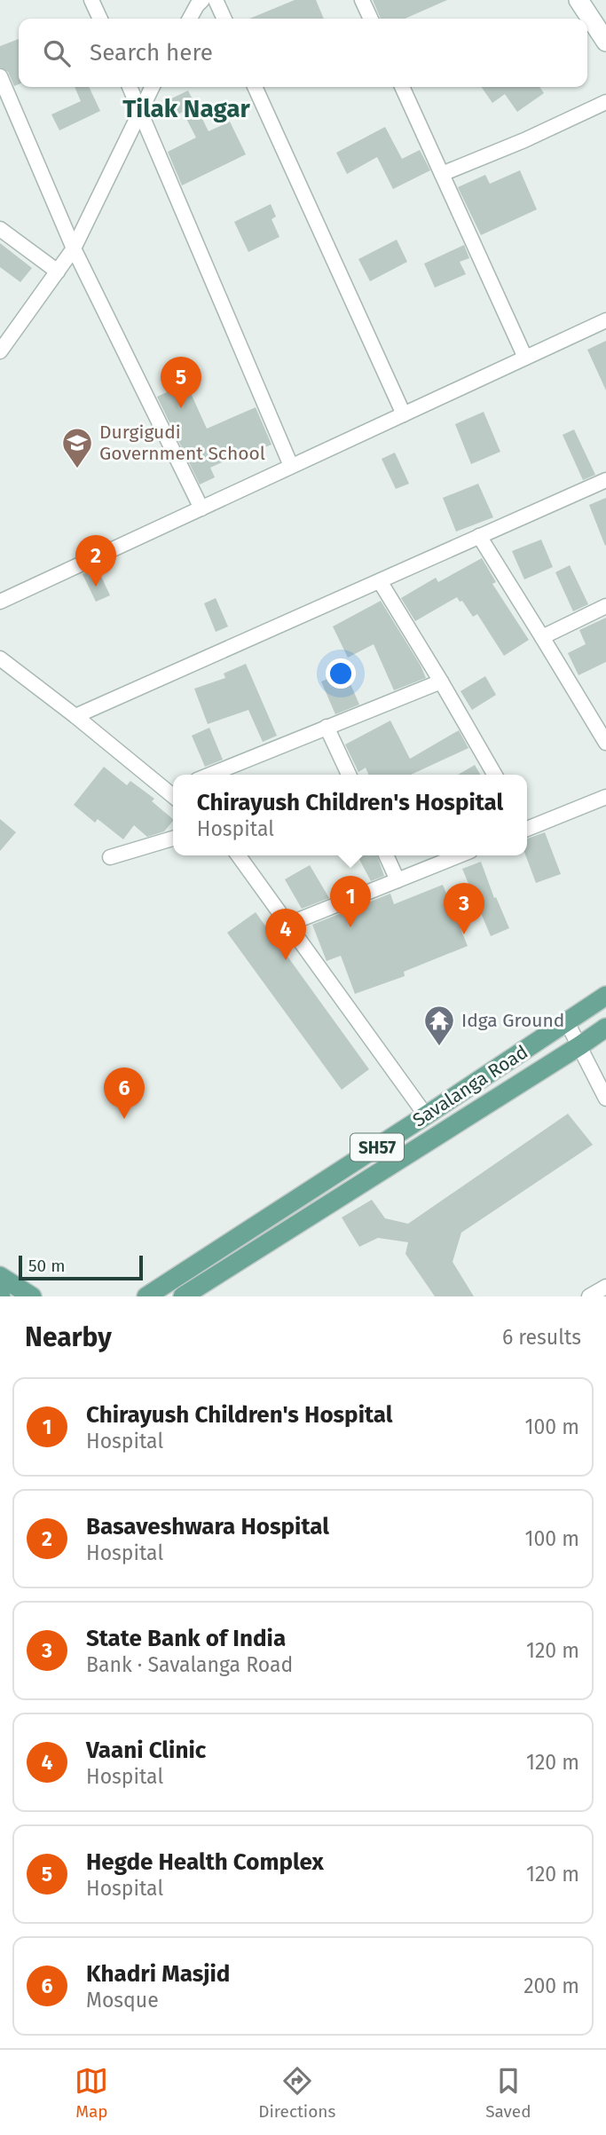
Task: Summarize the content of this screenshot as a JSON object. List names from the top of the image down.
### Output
{
  "streets": {
    "main road": ["Savalanga Road", "SH57"]
  },
  "districts": ["Tilak Nagar"],
  "places": {
    "school or university": ["Durgigudi Government School"],
    "temple": ["Idga Ground"]
  },
  "scale_bar": "50 m",
  "page": {
    "search": "Search here",
    "pins": [
      "5",
      "2",
      "1",
      "3",
      "4",
      "6"
    ],
    "popup": ["Chirayush Children's Hospital", "Hospital"],
    "scale": "50 m",
    "heading": ["Nearby", "6 results"],
    "list": [
      {
        "mark": "1",
        "name": "Chirayush Children's Hospital",
        "note": "Hospital",
        "value": "100 m"
      },
      {
        "mark": "2",
        "name": "Basaveshwara Hospital",
        "note": "Hospital",
        "value": "100 m"
      },
      {
        "mark": "3",
        "name": "State Bank of India",
        "note": "Bank · Savalanga Road",
        "value": "120 m"
      },
      {
        "mark": "4",
        "name": "Vaani Clinic",
        "note": "Hospital",
        "value": "120 m"
      },
      {
        "mark": "5",
        "name": "Hegde Health Complex",
        "note": "Hospital",
        "value": "120 m"
      },
      {
        "mark": "6",
        "name": "Khadri Masjid",
        "note": "Mosque",
        "value": "200 m"
      }
    ],
    "nav": ["Map", "Directions", "Saved"]
  }
}
